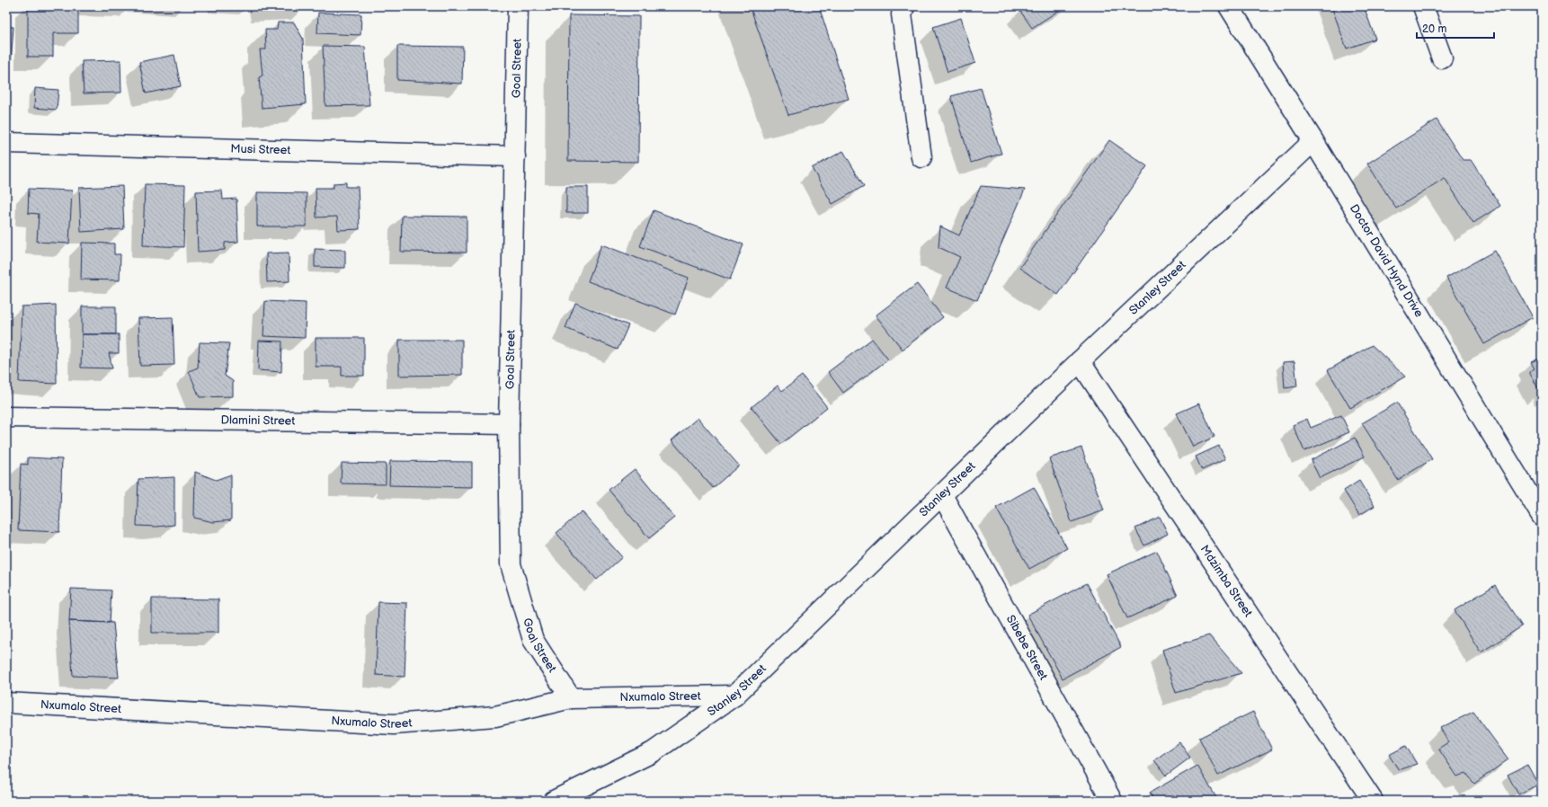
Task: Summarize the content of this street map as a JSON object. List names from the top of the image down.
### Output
{
  "streets": {
    "street": [
      "Goal Street",
      "Musi Street",
      "Doctor David Hynd Drive",
      "Stanley Street",
      "Dlamini Street",
      "Mdzimba Street",
      "Sibebe Street",
      "Nxumalo Street"
    ]
  },
  "crossings": [
    ["Goal Street", "Musi Street"],
    ["Goal Street", "Dlamini Street"],
    ["Goal Street", "Nxumalo Street"],
    ["Doctor David Hynd Drive", "Stanley Street"],
    ["Stanley Street", "Mdzimba Street"],
    ["Stanley Street", "Sibebe Street"],
    ["Stanley Street", "Nxumalo Street"]
  ],
  "scale_bar": "20 m"
}
